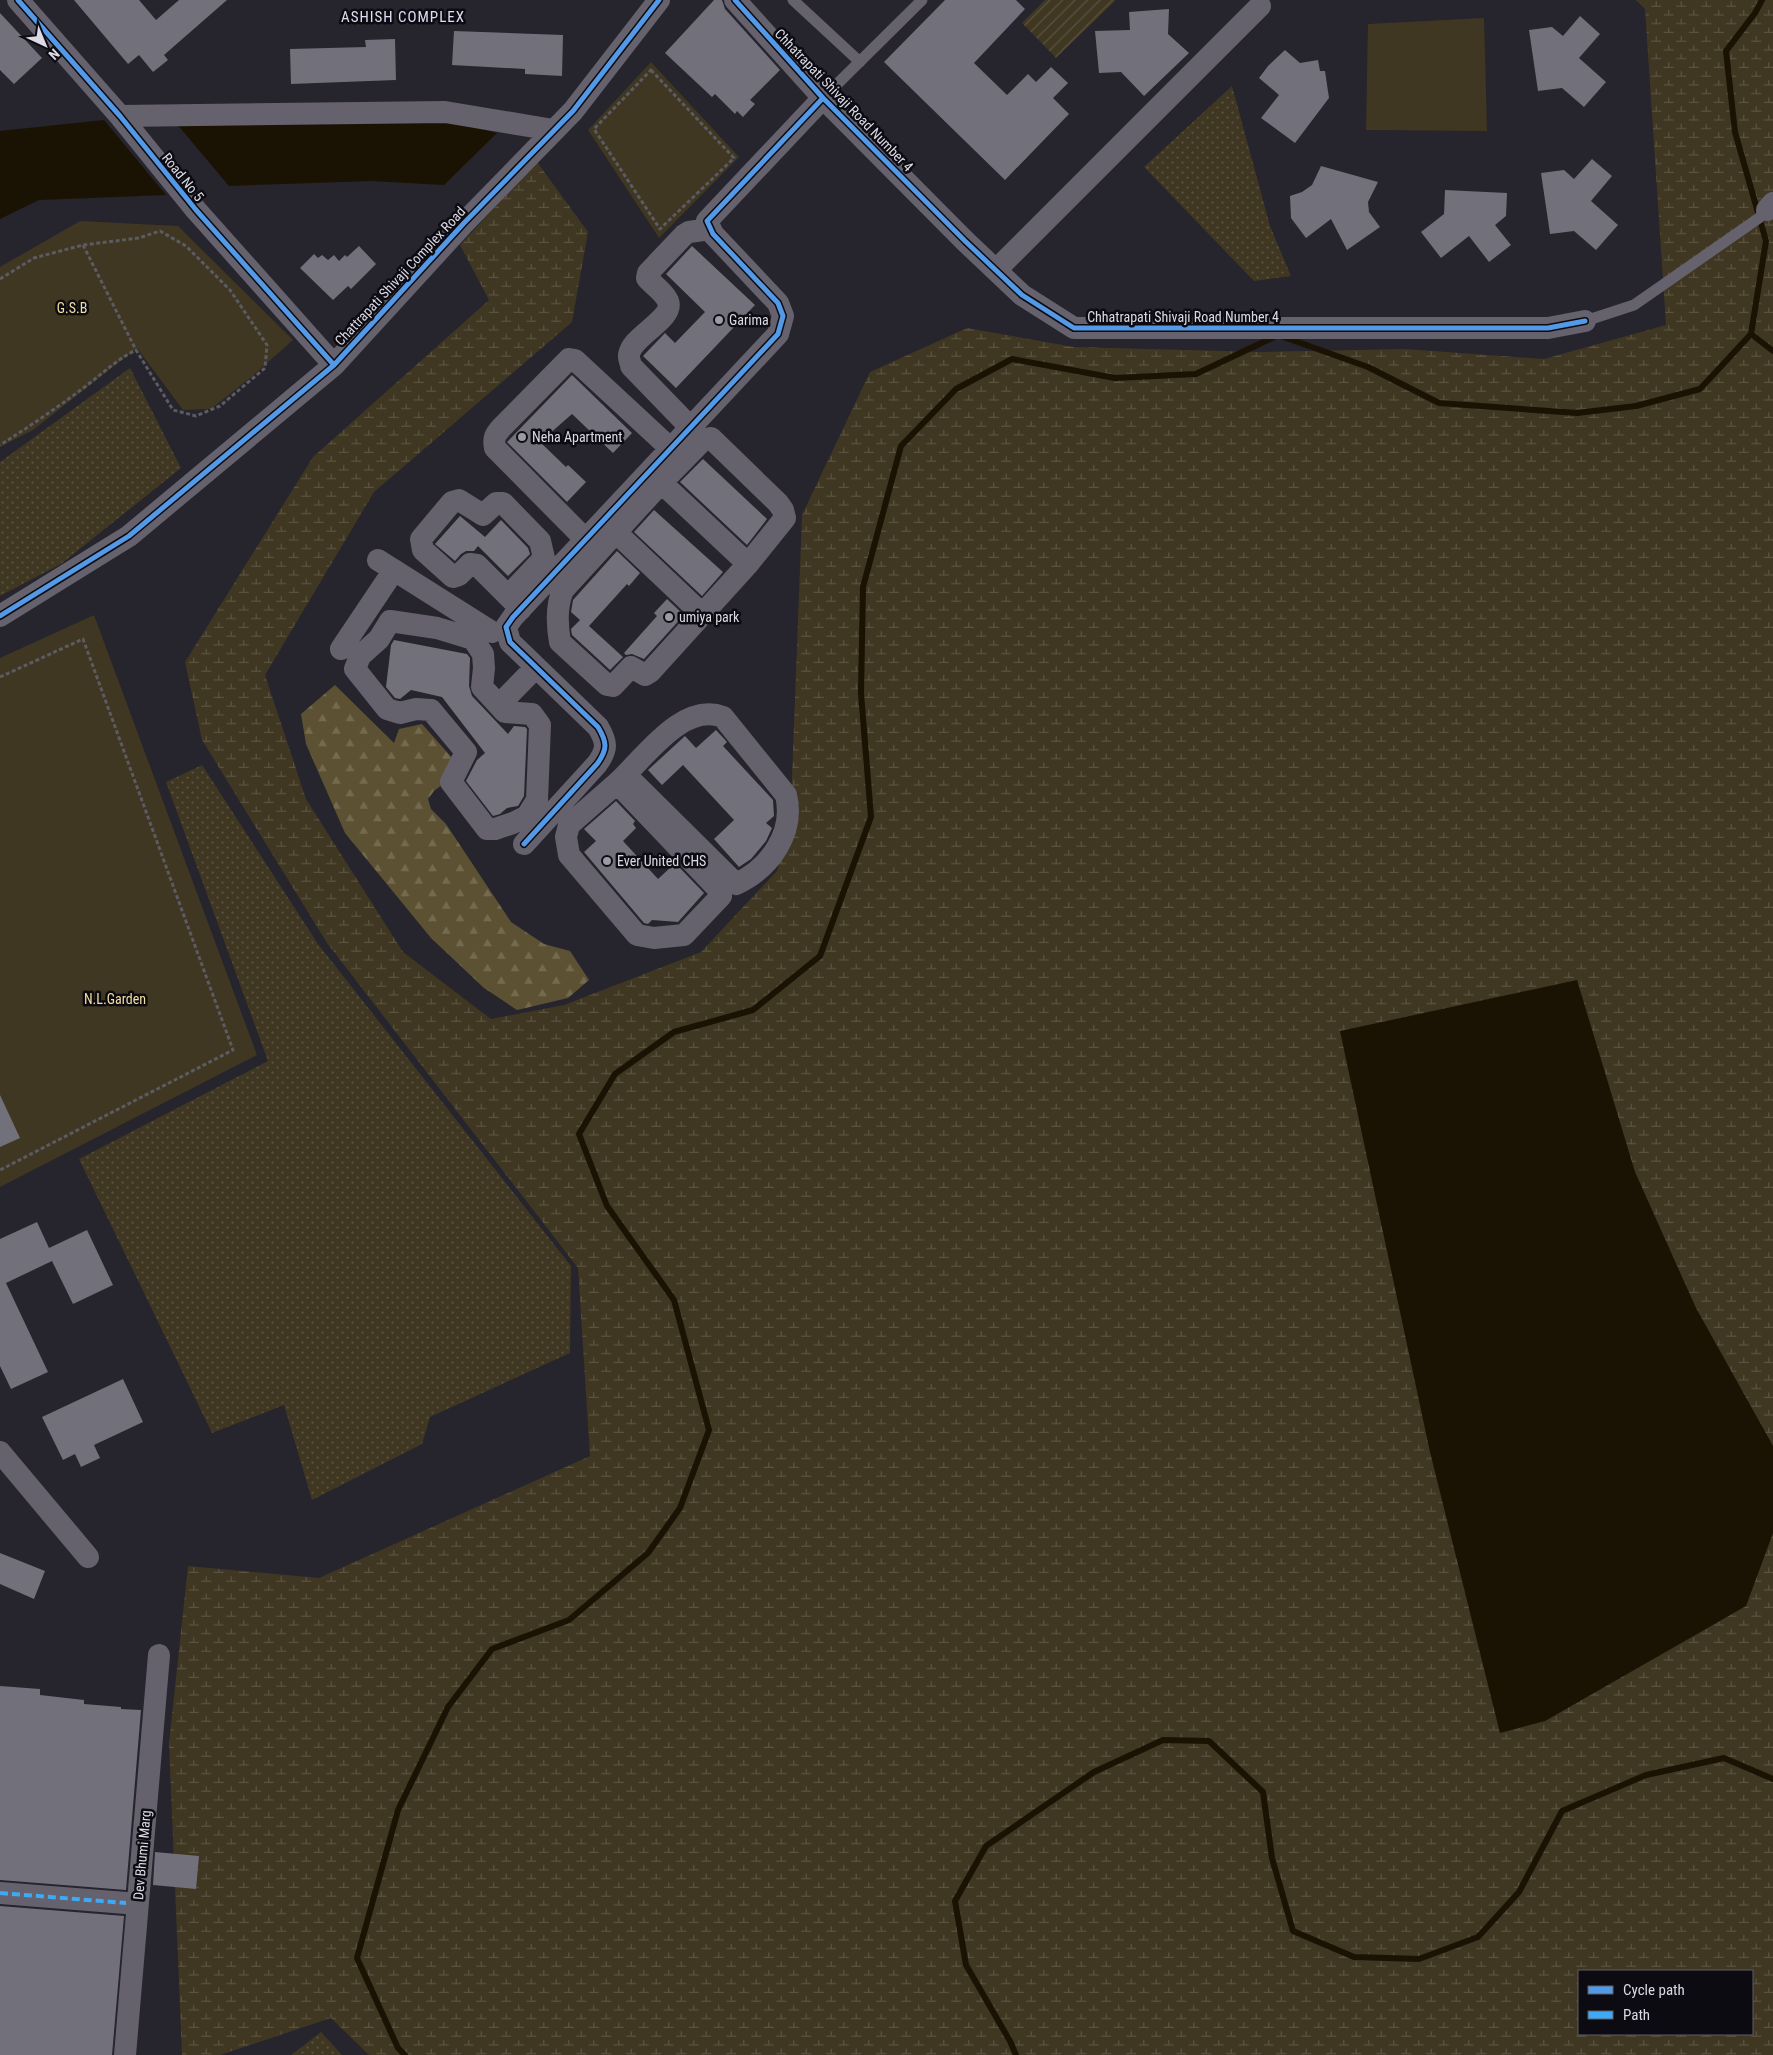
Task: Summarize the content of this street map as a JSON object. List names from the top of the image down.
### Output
{
  "streets": {
    "street": [
      "Chhatrapati Shivaji Road Number 4",
      "Road No 5",
      "Chattrapati Shivaji Complex Road",
      "Dev Bhumi Marg"
    ]
  },
  "crossings": [
    ["Road No 5", "Chattrapati Shivaji Complex Road"]
  ],
  "districts": ["ASHISH COMPLEX"],
  "parks": ["G.S.B", "N.L.Garden"],
  "places": [
    "Garima",
    "Neha Apartment",
    "umiya park",
    "Ever United CHS"
  ],
  "legend": ["Cycle path", "Path"],
  "north": "bottom right"
}
